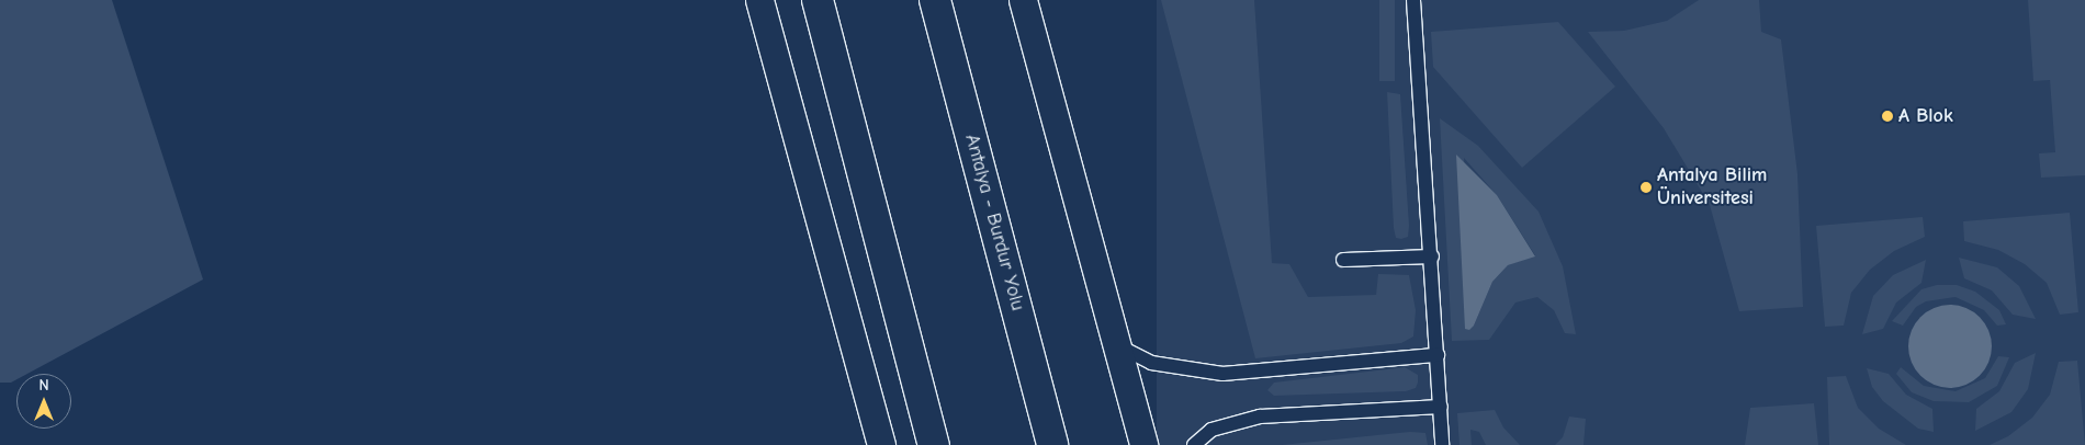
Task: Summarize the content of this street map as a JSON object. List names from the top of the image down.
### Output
{
  "streets": {
    "highway": ["Antalya - Burdur Yolu"]
  },
  "places": ["A Blok", "Antalya Bilim Üniversitesi"],
  "north": "top"
}
